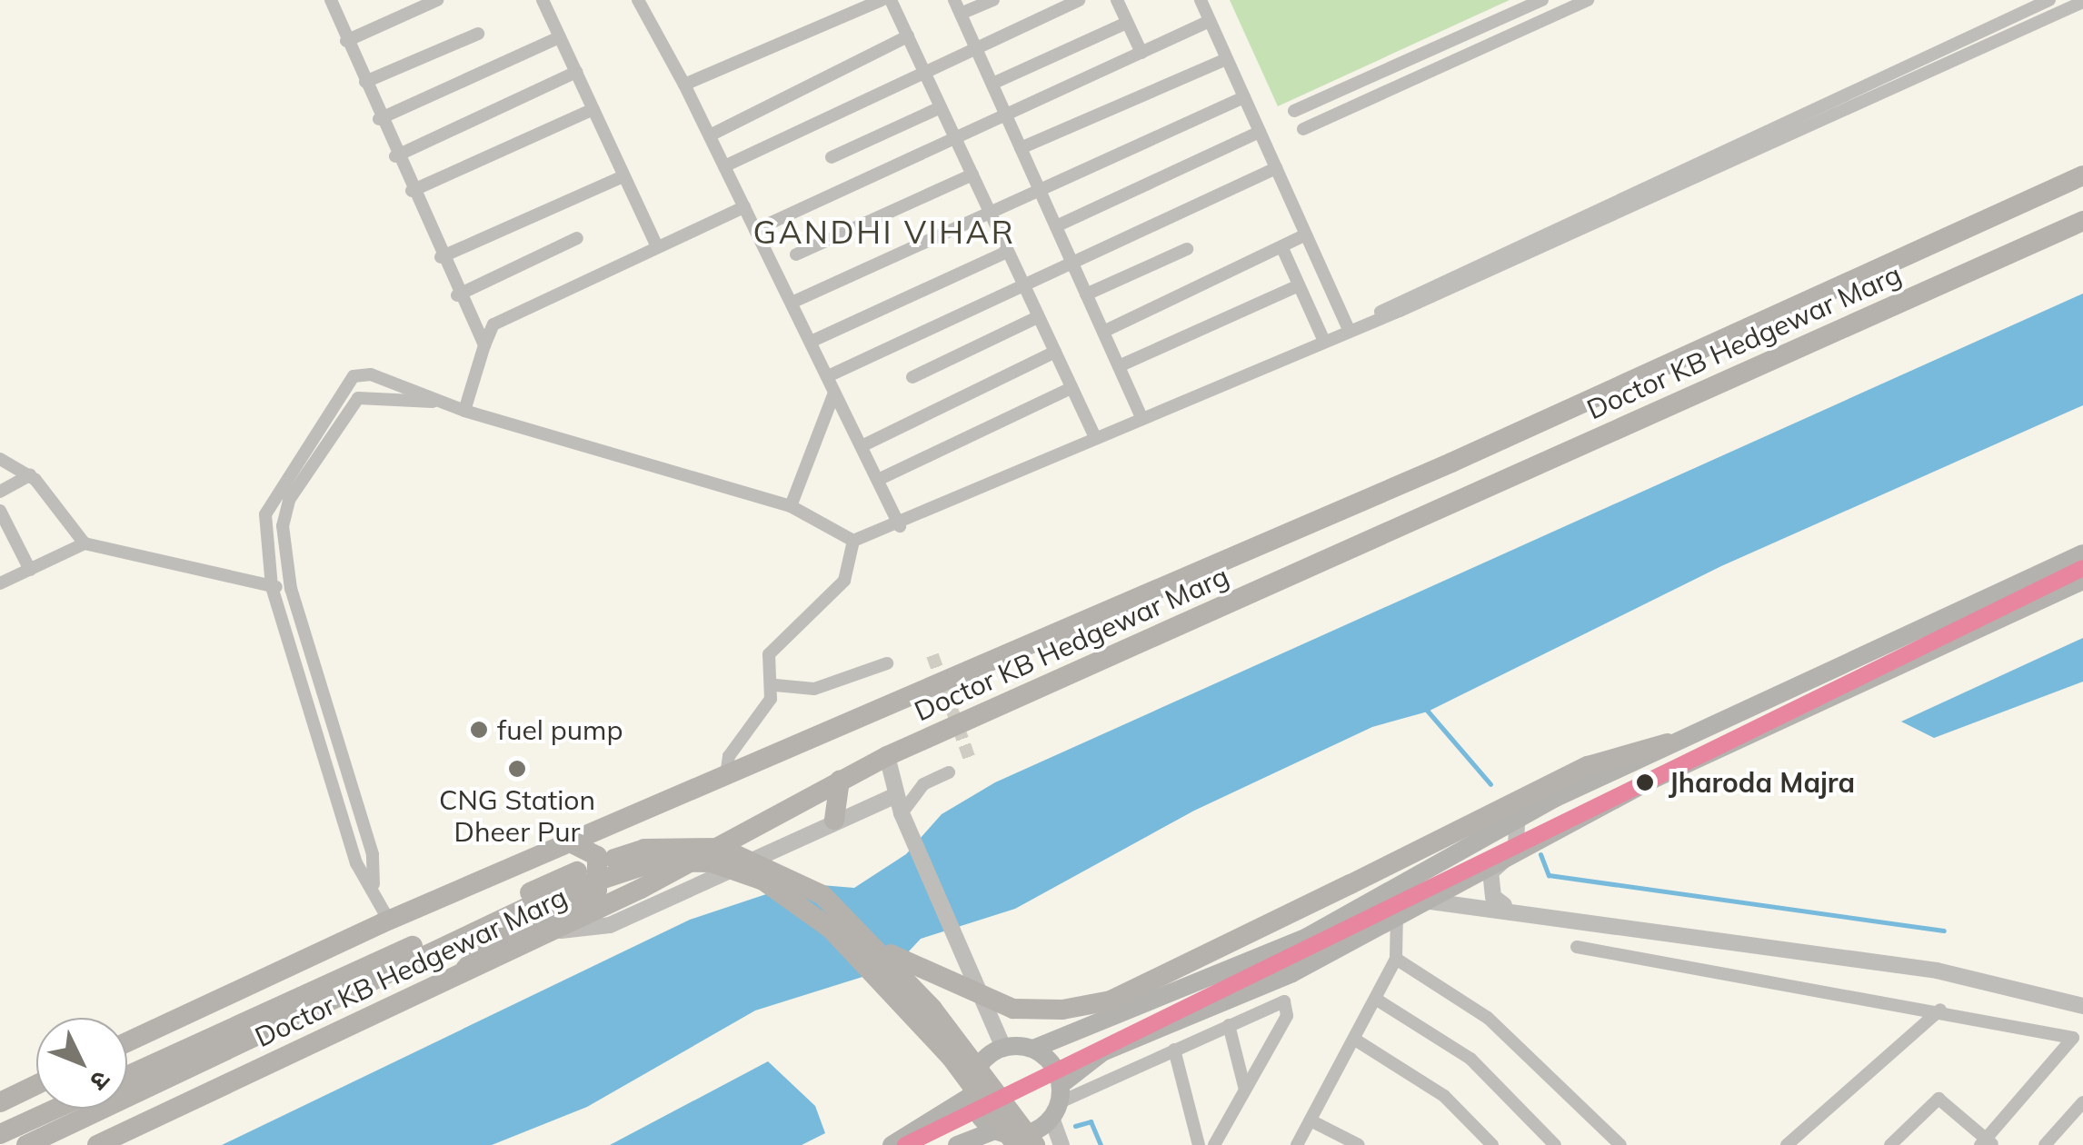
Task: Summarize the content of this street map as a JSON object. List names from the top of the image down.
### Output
{
  "streets": {
    "highway": ["Doctor KB Hedgewar Marg"]
  },
  "districts": ["GANDHI VIHAR"],
  "places": ["fuel pump", "CNG Station Dheer Pur", "Jharoda Majra"],
  "north": "bottom right"
}
